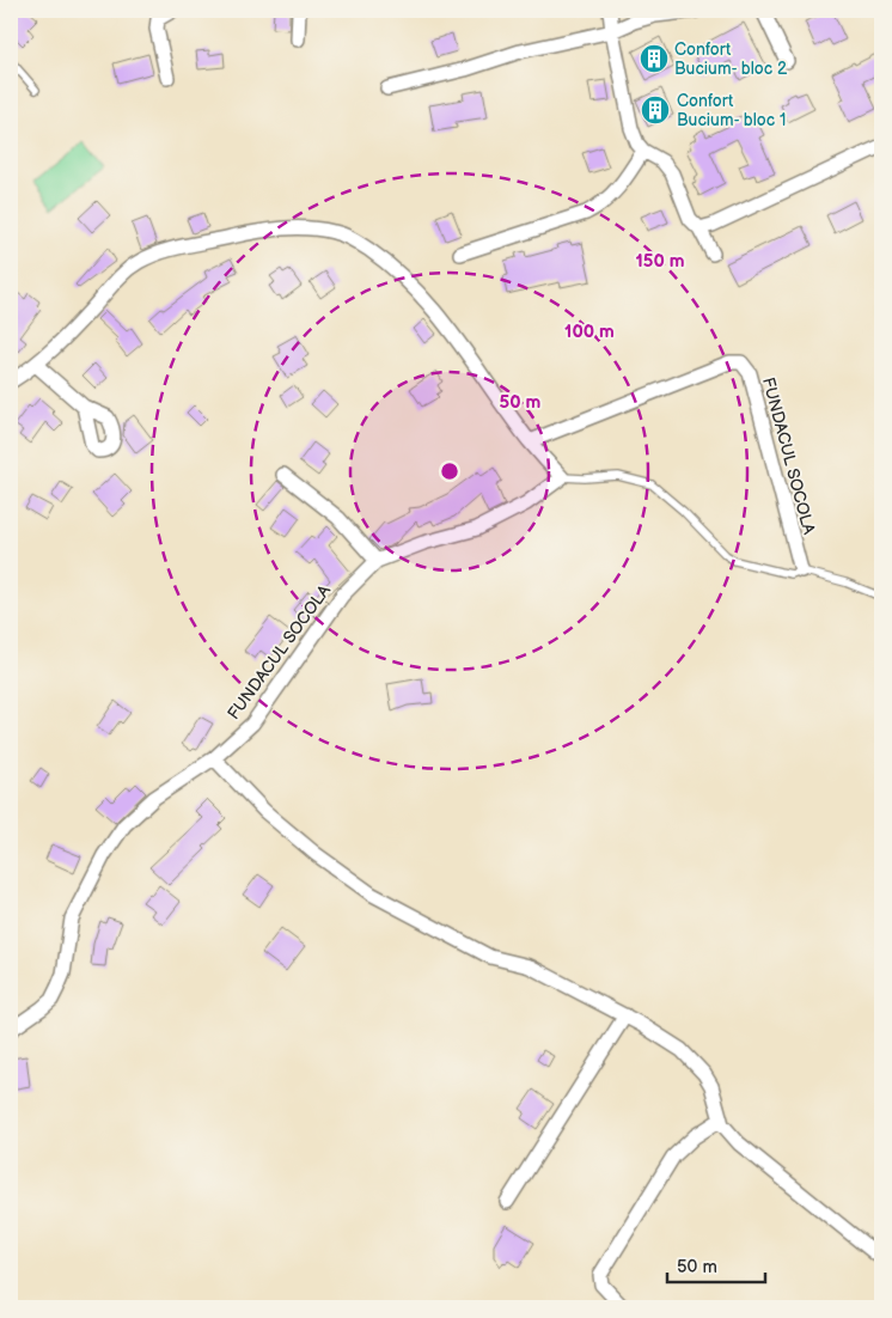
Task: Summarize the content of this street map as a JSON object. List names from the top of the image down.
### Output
{
  "streets": {
    "street": ["FUNDACUL SOCOLA"]
  },
  "places": {
    "building": ["Confort Bucium- bloc 2", "Confort Bucium- bloc 1"]
  },
  "scale_bar": "50 m",
  "rings": ["150 m", "100 m", "50 m"]
}
